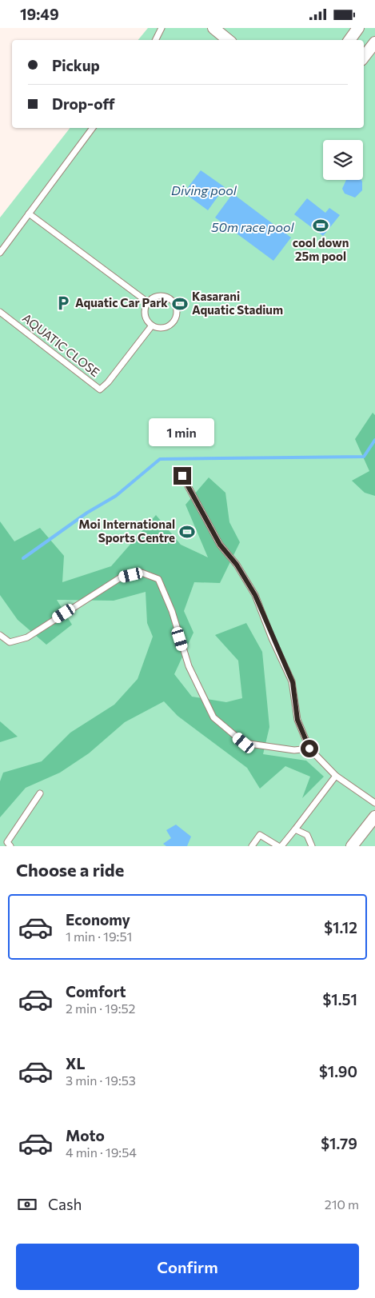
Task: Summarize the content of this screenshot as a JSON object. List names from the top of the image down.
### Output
{
  "streets": {
    "lane": ["AQUATIC CLOSE"]
  },
  "water": ["Diving pool", "50m race pool"],
  "places": {
    "sports": ["cool down 25m pool", "Kasarani Aquatic Stadium", "Moi International Sports Centre"],
    "parking": ["Aquatic Car Park"]
  },
  "page": {
    "status": "19:49",
    "banner": ["Pickup", "Drop-off"],
    "bubble": "1 min",
    "heading": "Choose a ride",
    "list": [
      {
        "name": "Economy",
        "note": "1 min · 19:51",
        "value": "$1.12"
      },
      {
        "name": "Comfort",
        "note": "2 min · 19:52",
        "value": "$1.51"
      },
      {
        "name": "XL",
        "note": "3 min · 19:53",
        "value": "$1.90"
      },
      {
        "name": "Moto",
        "note": "4 min · 19:54",
        "value": "$1.79"
      }
    ],
    "pay": ["Cash", "210 m"],
    "buttons": "Confirm"
  }
}
